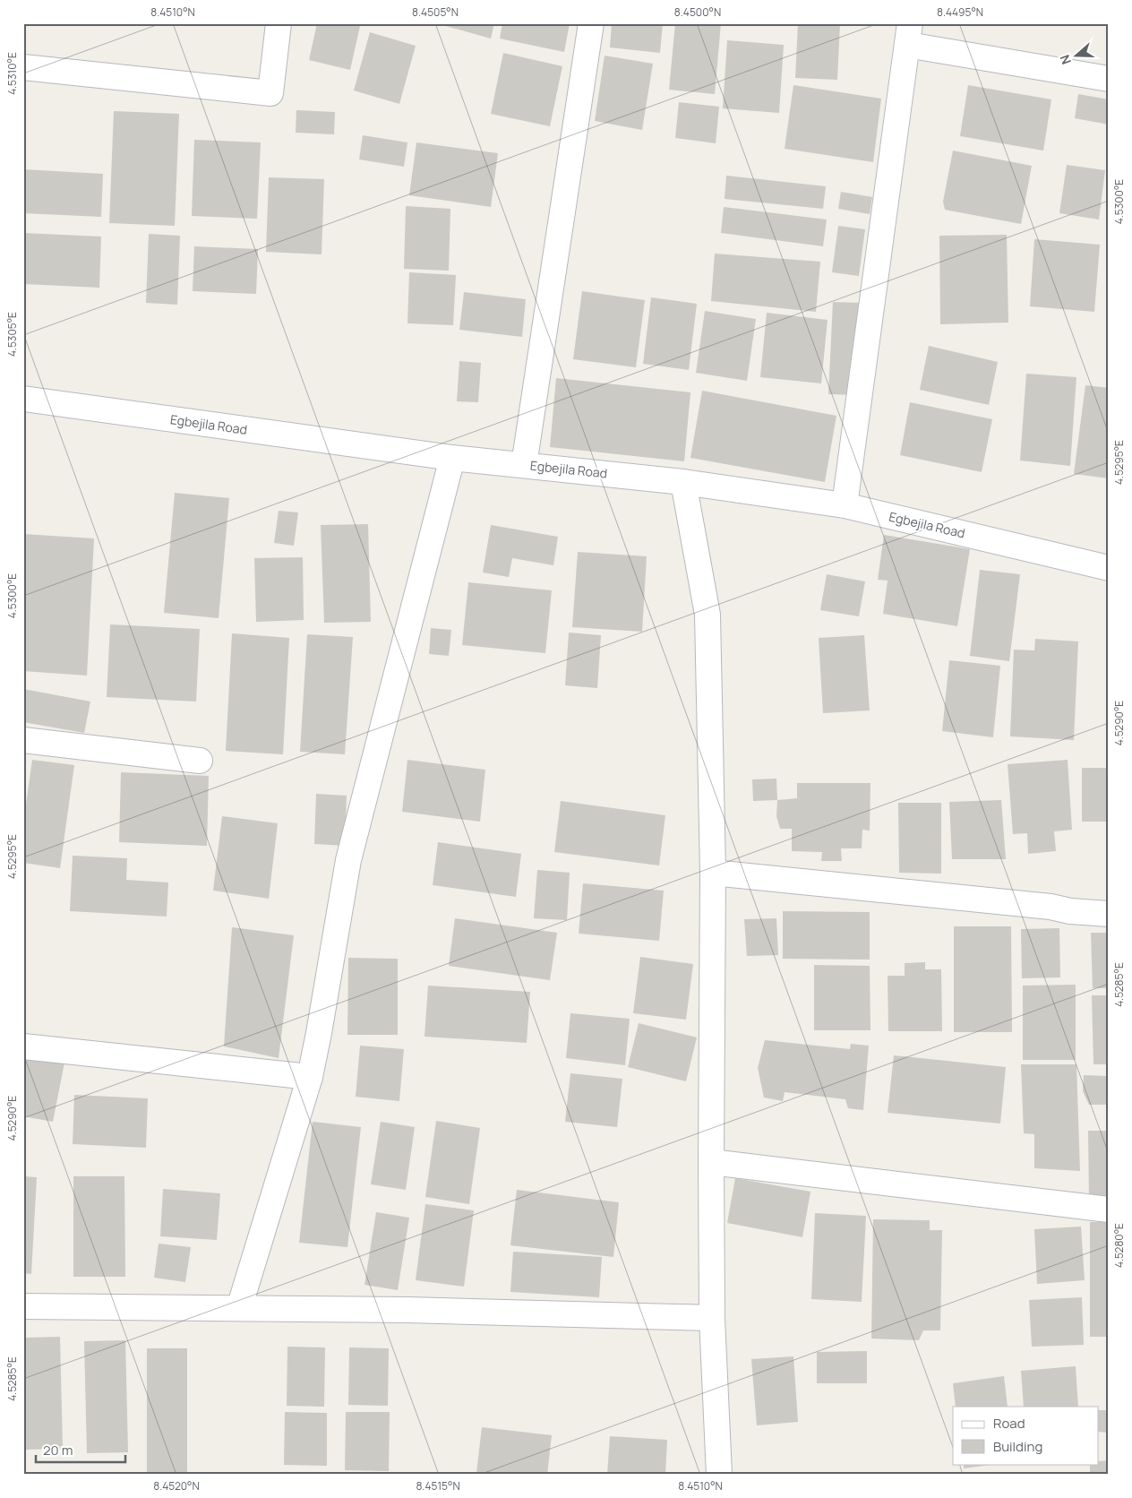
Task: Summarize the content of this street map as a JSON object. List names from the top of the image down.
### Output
{
  "streets": {
    "street": ["Egbejila Road"]
  },
  "legend": ["Road", "Building"],
  "scale_bar": "20 m",
  "north": "left",
  "coordinates": [
    "8.4510°N",
    "8.4505°N",
    "8.4500°N",
    "8.4495°N",
    "4.5310°E",
    "4.5300°E",
    "4.5305°E",
    "4.5295°E",
    "4.5290°E",
    "4.5285°E",
    "4.5280°E",
    "8.4520°N",
    "8.4515°N"
  ]
}
